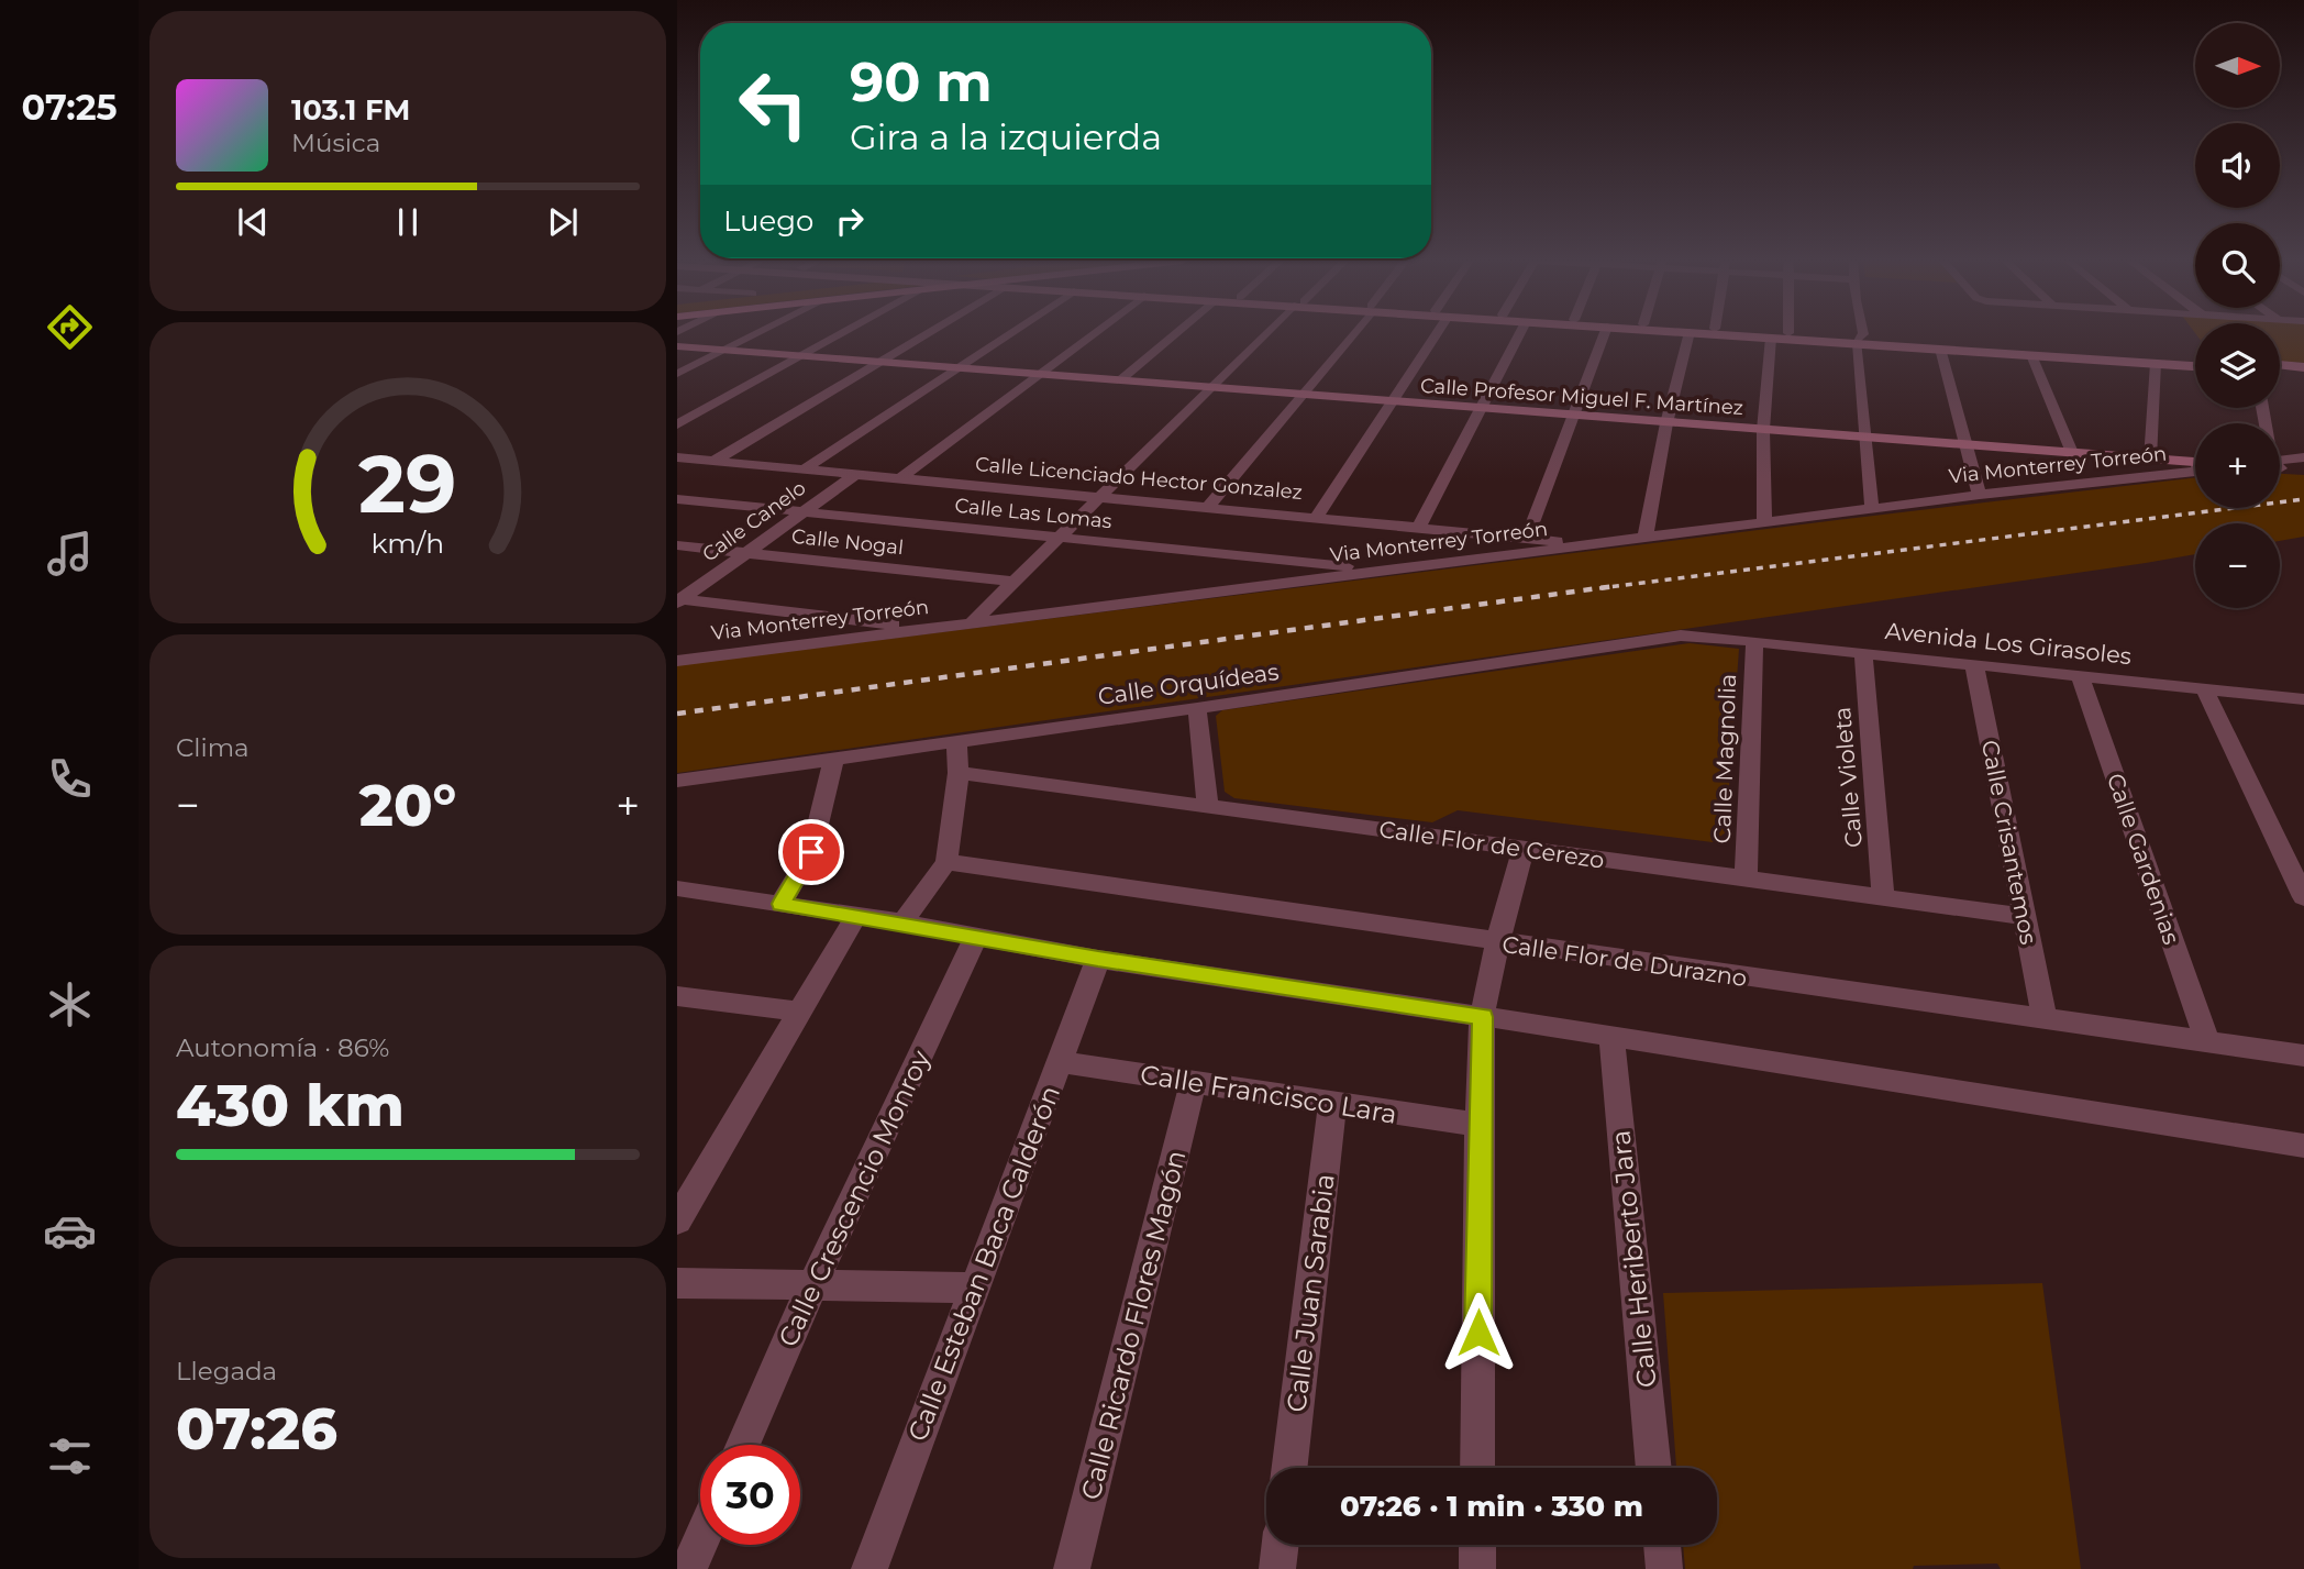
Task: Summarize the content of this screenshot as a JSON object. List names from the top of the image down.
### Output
{
  "streets": {
    "street": [
      "Calle Profesor Miguel F. Martínez",
      "Via Monterrey Torreón",
      "Calle Licenciado Hector Gonzalez",
      "Calle Las Lomas",
      "Calle Canelo",
      "Calle Nogal",
      "Avenida Los Girasoles",
      "Calle Orquídeas",
      "Calle Magnolia",
      "Calle Violeta",
      "Calle Crisantemos",
      "Calle Flor de Cerezo",
      "Calle Gardenias",
      "Calle Flor de Durazno",
      "Calle Francisco Lara",
      "Calle Crescencio Monroy",
      "Calle Heriberto Jara",
      "Calle Esteban Baca Calderón",
      "Calle Juan Sarabia",
      "Calle Ricardo Flores Magón"
    ]
  },
  "crossings": [
    ["Via Monterrey Torreón", "Calle Licenciado Hector Gonzalez"],
    ["Via Monterrey Torreón", "Calle Las Lomas"],
    ["Calle Licenciado Hector Gonzalez", "Calle Canelo"],
    ["Calle Las Lomas", "Calle Canelo"],
    ["Calle Canelo", "Calle Nogal"],
    ["Avenida Los Girasoles", "Calle Orquídeas"],
    ["Avenida Los Girasoles", "Calle Magnolia"],
    ["Avenida Los Girasoles", "Calle Violeta"],
    ["Avenida Los Girasoles", "Calle Crisantemos"],
    ["Avenida Los Girasoles", "Calle Gardenias"],
    ["Calle Magnolia", "Calle Flor de Cerezo"],
    ["Calle Violeta", "Calle Flor de Cerezo"],
    ["Calle Crisantemos", "Calle Flor de Cerezo"],
    ["Calle Crisantemos", "Calle Flor de Durazno"],
    ["Calle Gardenias", "Calle Flor de Durazno"],
    ["Calle Francisco Lara", "Calle Esteban Baca Calderón"],
    ["Calle Francisco Lara", "Calle Juan Sarabia"],
    ["Calle Francisco Lara", "Calle Ricardo Flores Magón"]
  ],
  "north": "right",
  "page": {
    "tabs": "07:25",
    "map_buttons": ["+", "−"],
    "turn": ["90 m", "Gira a la izquierda"],
    "song": ["103.1 FM", "Música"],
    "then": "Luego",
    "tile": [
      "Clima",
      ["Autonomía · 86%", "430 km"],
      ["Llegada", "07:26"]
    ],
    "heat": ["−", "20°", "+"],
    "limit": "30",
    "trip": "07:26 · 1 min · 330 m",
    "gauge": ["29", "km/h"]
  }
}
